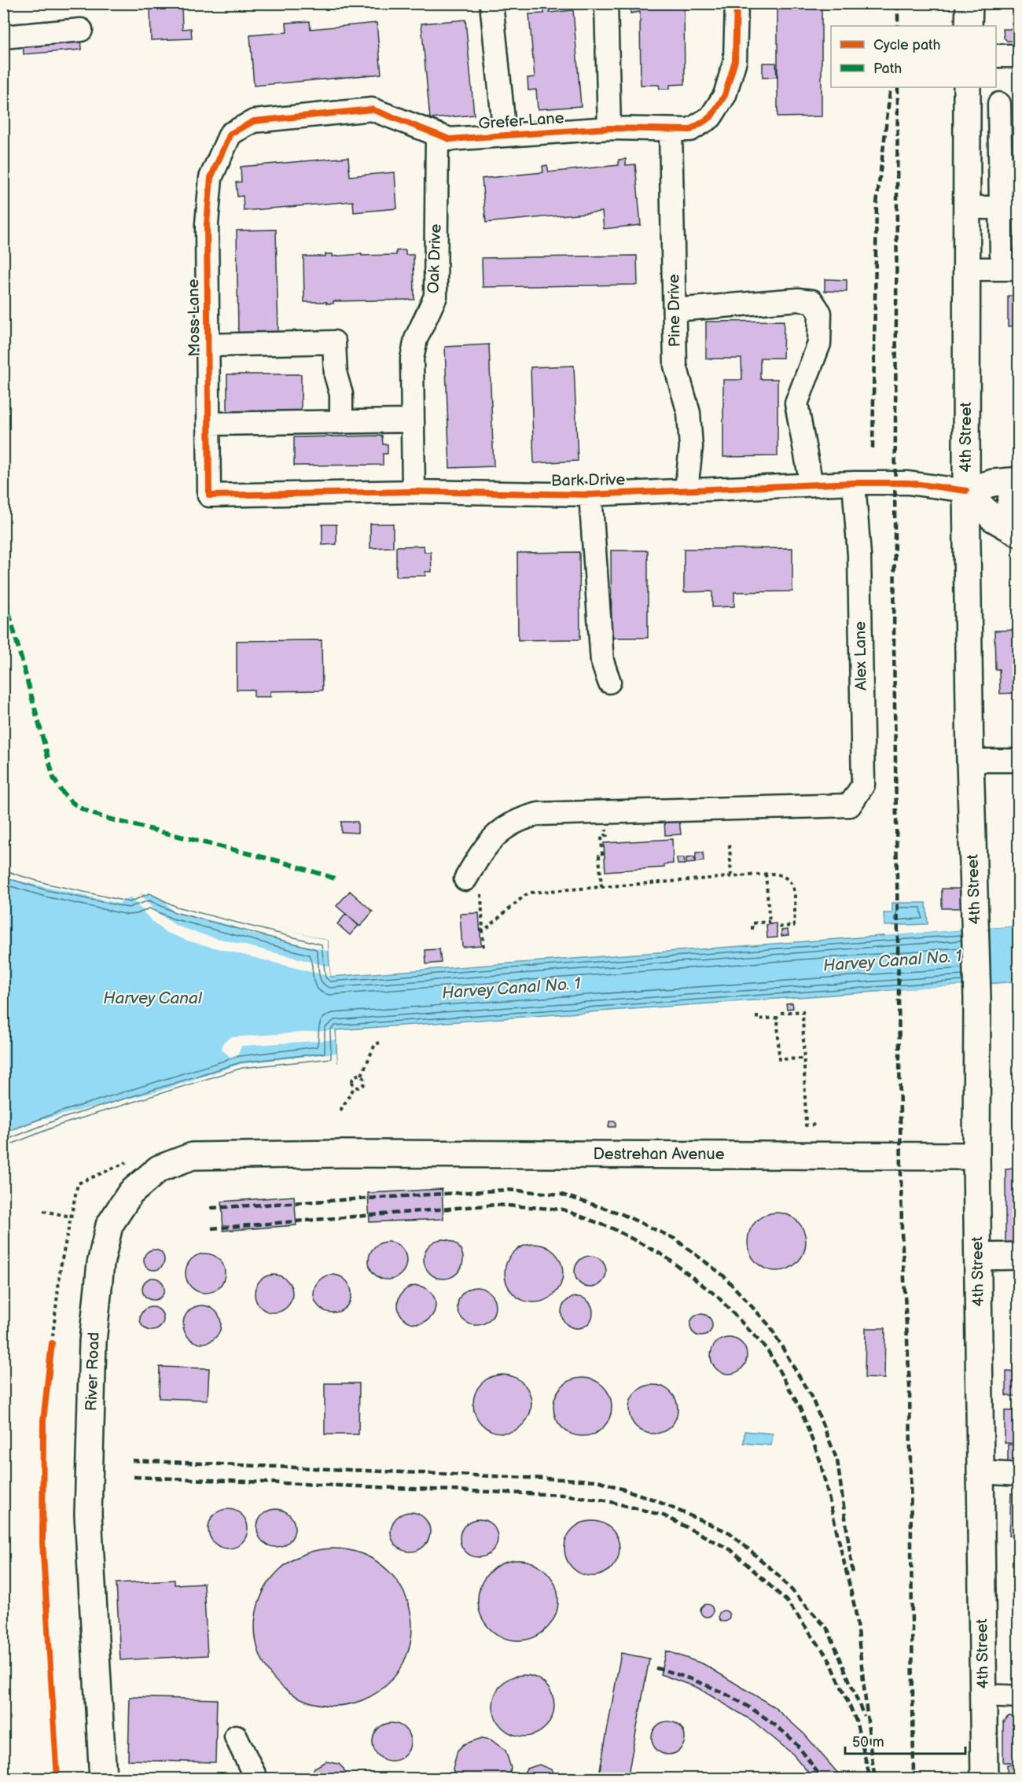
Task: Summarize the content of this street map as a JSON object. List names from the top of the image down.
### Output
{
  "streets": {
    "main road": ["4th Street", "Destrehan Avenue", "River Road"],
    "street": [
      "Grefer Lane",
      "Oak Drive",
      "Pine Drive",
      "Moss Lane",
      "Bark Drive",
      "Alex Lane"
    ]
  },
  "crossings": [
    ["Grefer Lane", "Oak Drive"],
    ["Grefer Lane", "Pine Drive"],
    ["Grefer Lane", "Moss Lane"],
    ["Oak Drive", "Bark Drive"],
    ["Pine Drive", "Bark Drive"],
    ["Moss Lane", "Bark Drive"],
    ["4th Street", "Bark Drive"],
    ["4th Street", "Destrehan Avenue"],
    ["Bark Drive", "Alex Lane"],
    ["Destrehan Avenue", "River Road"]
  ],
  "water": ["Harvey Canal No. 1", "Harvey Canal"],
  "legend": ["Cycle path", "Path"],
  "scale_bar": "50 m"
}
